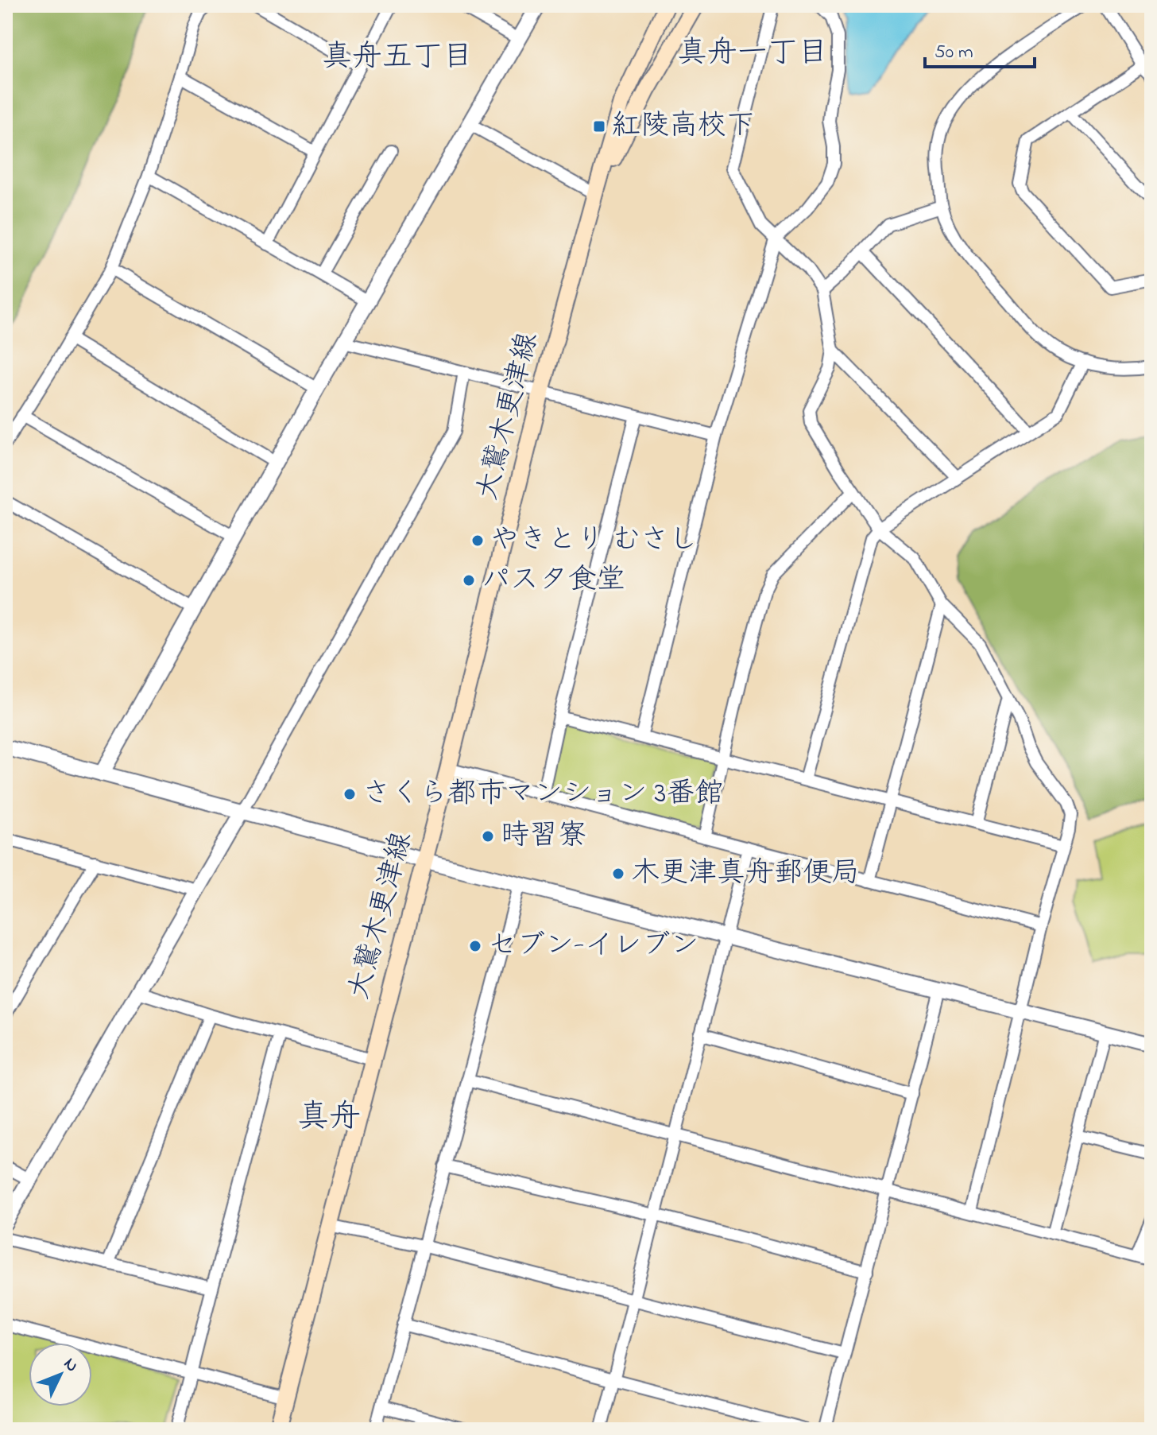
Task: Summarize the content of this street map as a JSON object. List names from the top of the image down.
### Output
{
  "streets": {
    "main road": ["大鷲木更津線"]
  },
  "districts": ["真舟一丁目", "真舟五丁目", "真舟"],
  "places": {
    "transit": ["紅陵高校下"],
    "other": [
      "やきとり むさし",
      "パスタ食堂",
      "さくら都市マンション 3番館",
      "時習寮",
      "木更津真舟郵便局",
      "セブン-イレブン"
    ]
  },
  "scale_bar": "50 m",
  "north": "top right"
}
